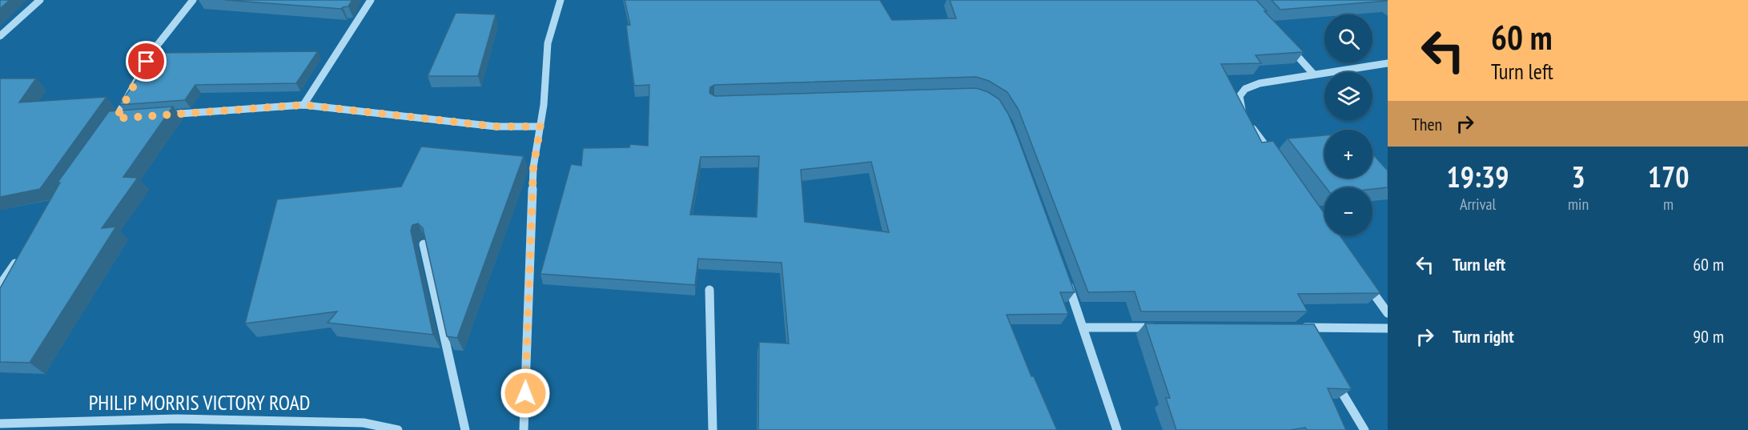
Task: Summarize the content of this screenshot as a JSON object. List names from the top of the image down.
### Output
{
  "streets": {
    "street": ["PHILIP MORRIS VICTORY ROAD"]
  },
  "page": {
    "turn": ["60 m", "Turn left"],
    "map_buttons": ["+", "−"],
    "then": "Then",
    "eta": [
      "19:39",
      "Arrival",
      "3",
      "min",
      "170",
      "m"
    ],
    "list": [
      {
        "name": "Turn left",
        "value": "60 m"
      },
      {
        "name": "Turn right",
        "value": "90 m"
      }
    ]
  }
}
